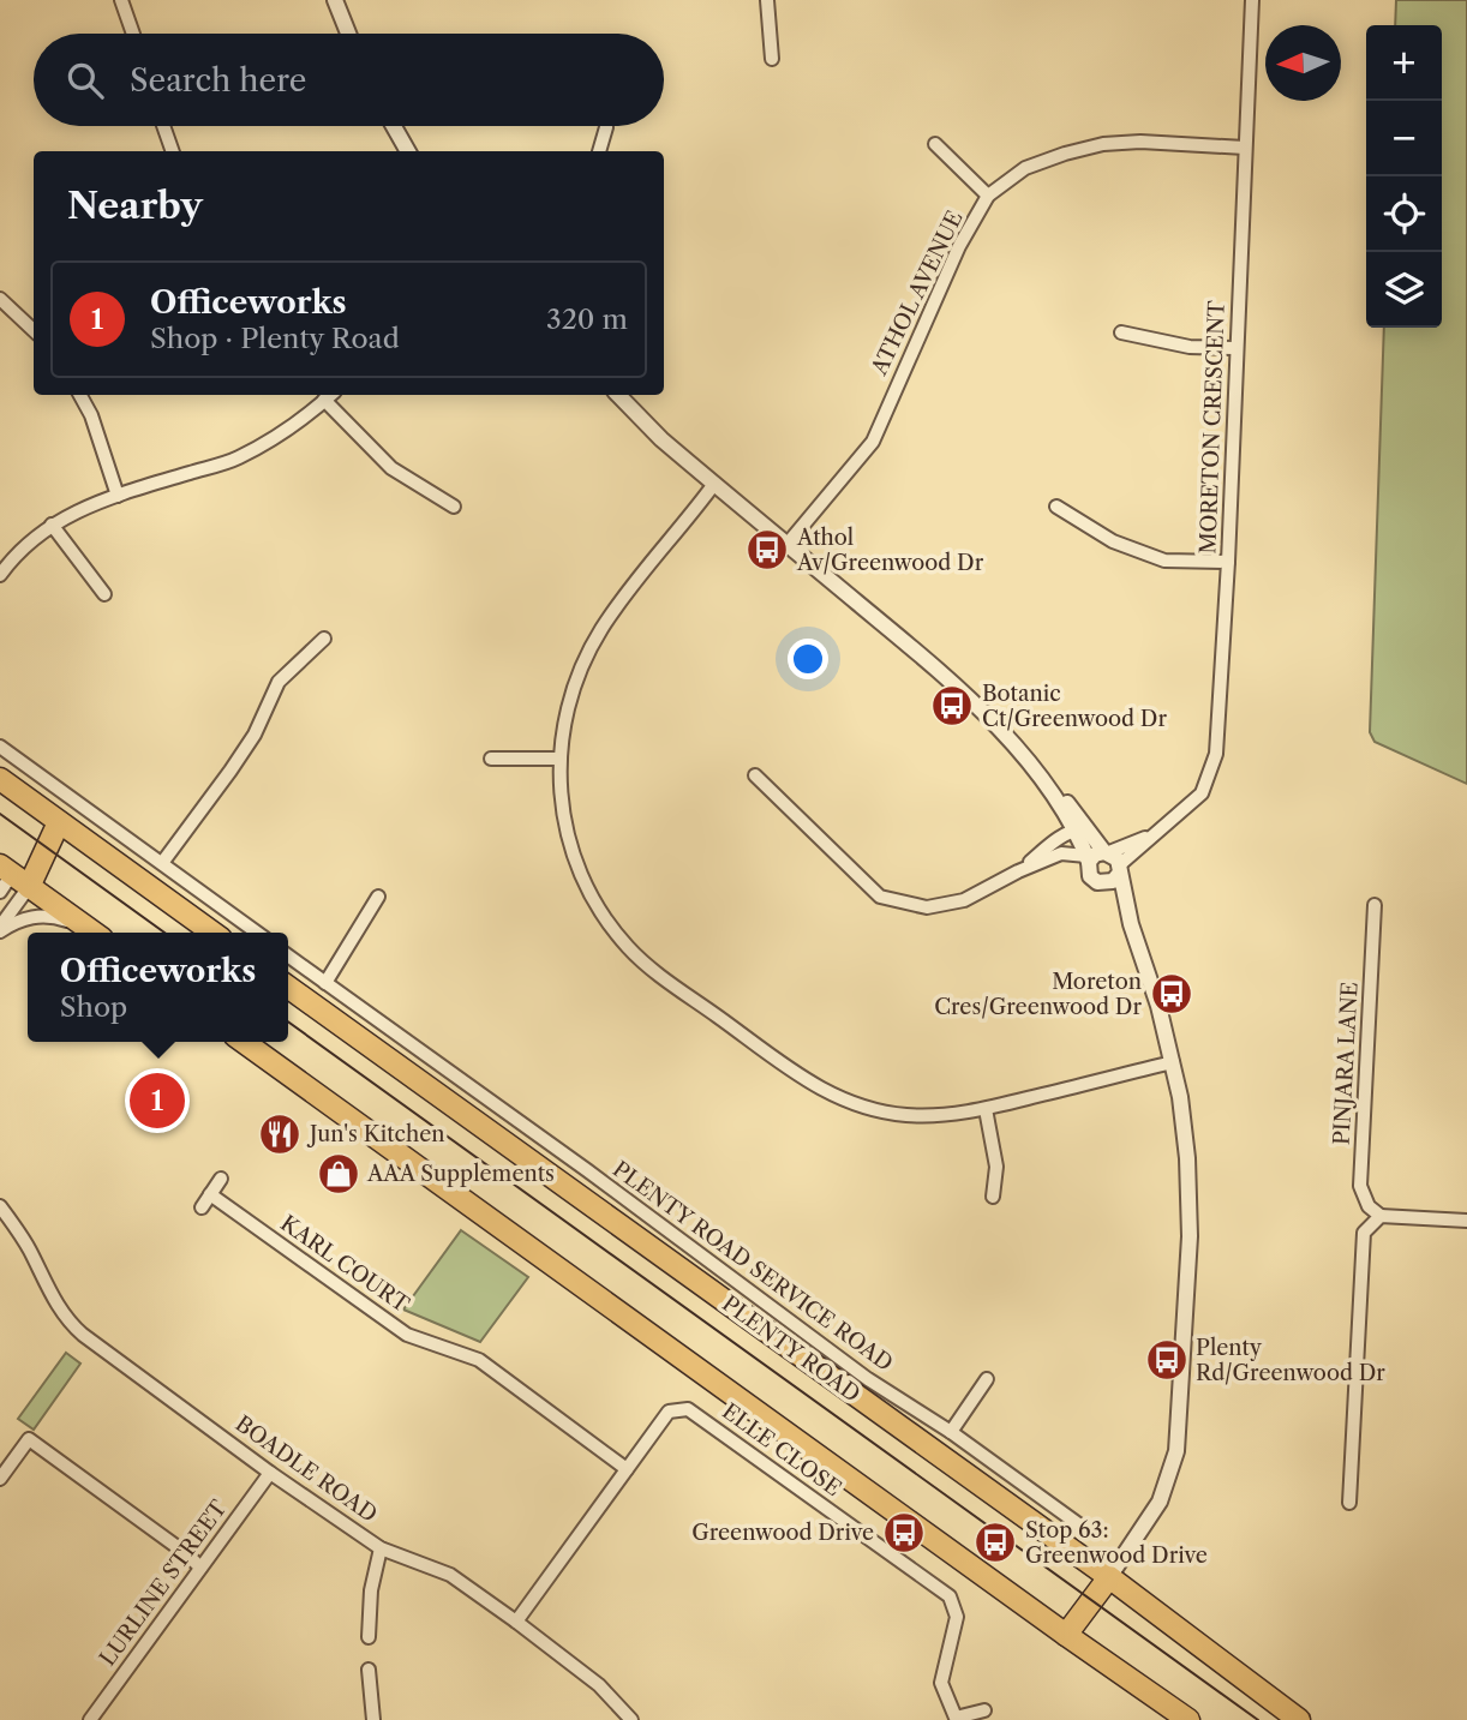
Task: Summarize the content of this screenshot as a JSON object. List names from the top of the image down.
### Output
{
  "streets": {
    "highway": ["PLENTY ROAD"],
    "street": [
      "ATHOL AVENUE",
      "MORETON CRESCENT",
      "PINJARA LANE",
      "KARL COURT",
      "PLENTY ROAD SERVICE ROAD",
      "ELLE CLOSE",
      "BOADLE ROAD",
      "LURLINE STREET"
    ]
  },
  "crossings": [
    ["ATHOL AVENUE", "MORETON CRESCENT"],
    ["KARL COURT", "ELLE CLOSE"],
    ["ELLE CLOSE", "BOADLE ROAD"],
    ["BOADLE ROAD", "LURLINE STREET"]
  ],
  "places": {
    "bus stop": [
      "Athol Av/Greenwood Dr",
      "Botanic Ct/Greenwood Dr",
      "Moreton Cres/Greenwood Dr",
      "Plenty Rd/Greenwood Dr",
      "Greenwood Drive",
      "Stop 63: Greenwood Drive"
    ],
    "restaurant": ["Jun's Kitchen"],
    "shop": ["AAA Supplements"]
  },
  "north": "left",
  "page": {
    "map_buttons": ["+", "−"],
    "search": "Search here",
    "heading": "Nearby",
    "list": [
      {
        "mark": "1",
        "name": "Officeworks",
        "note": "Shop · Plenty Road",
        "value": "320 m"
      }
    ],
    "popup": ["Officeworks", "Shop"],
    "pins": "1"
  }
}
